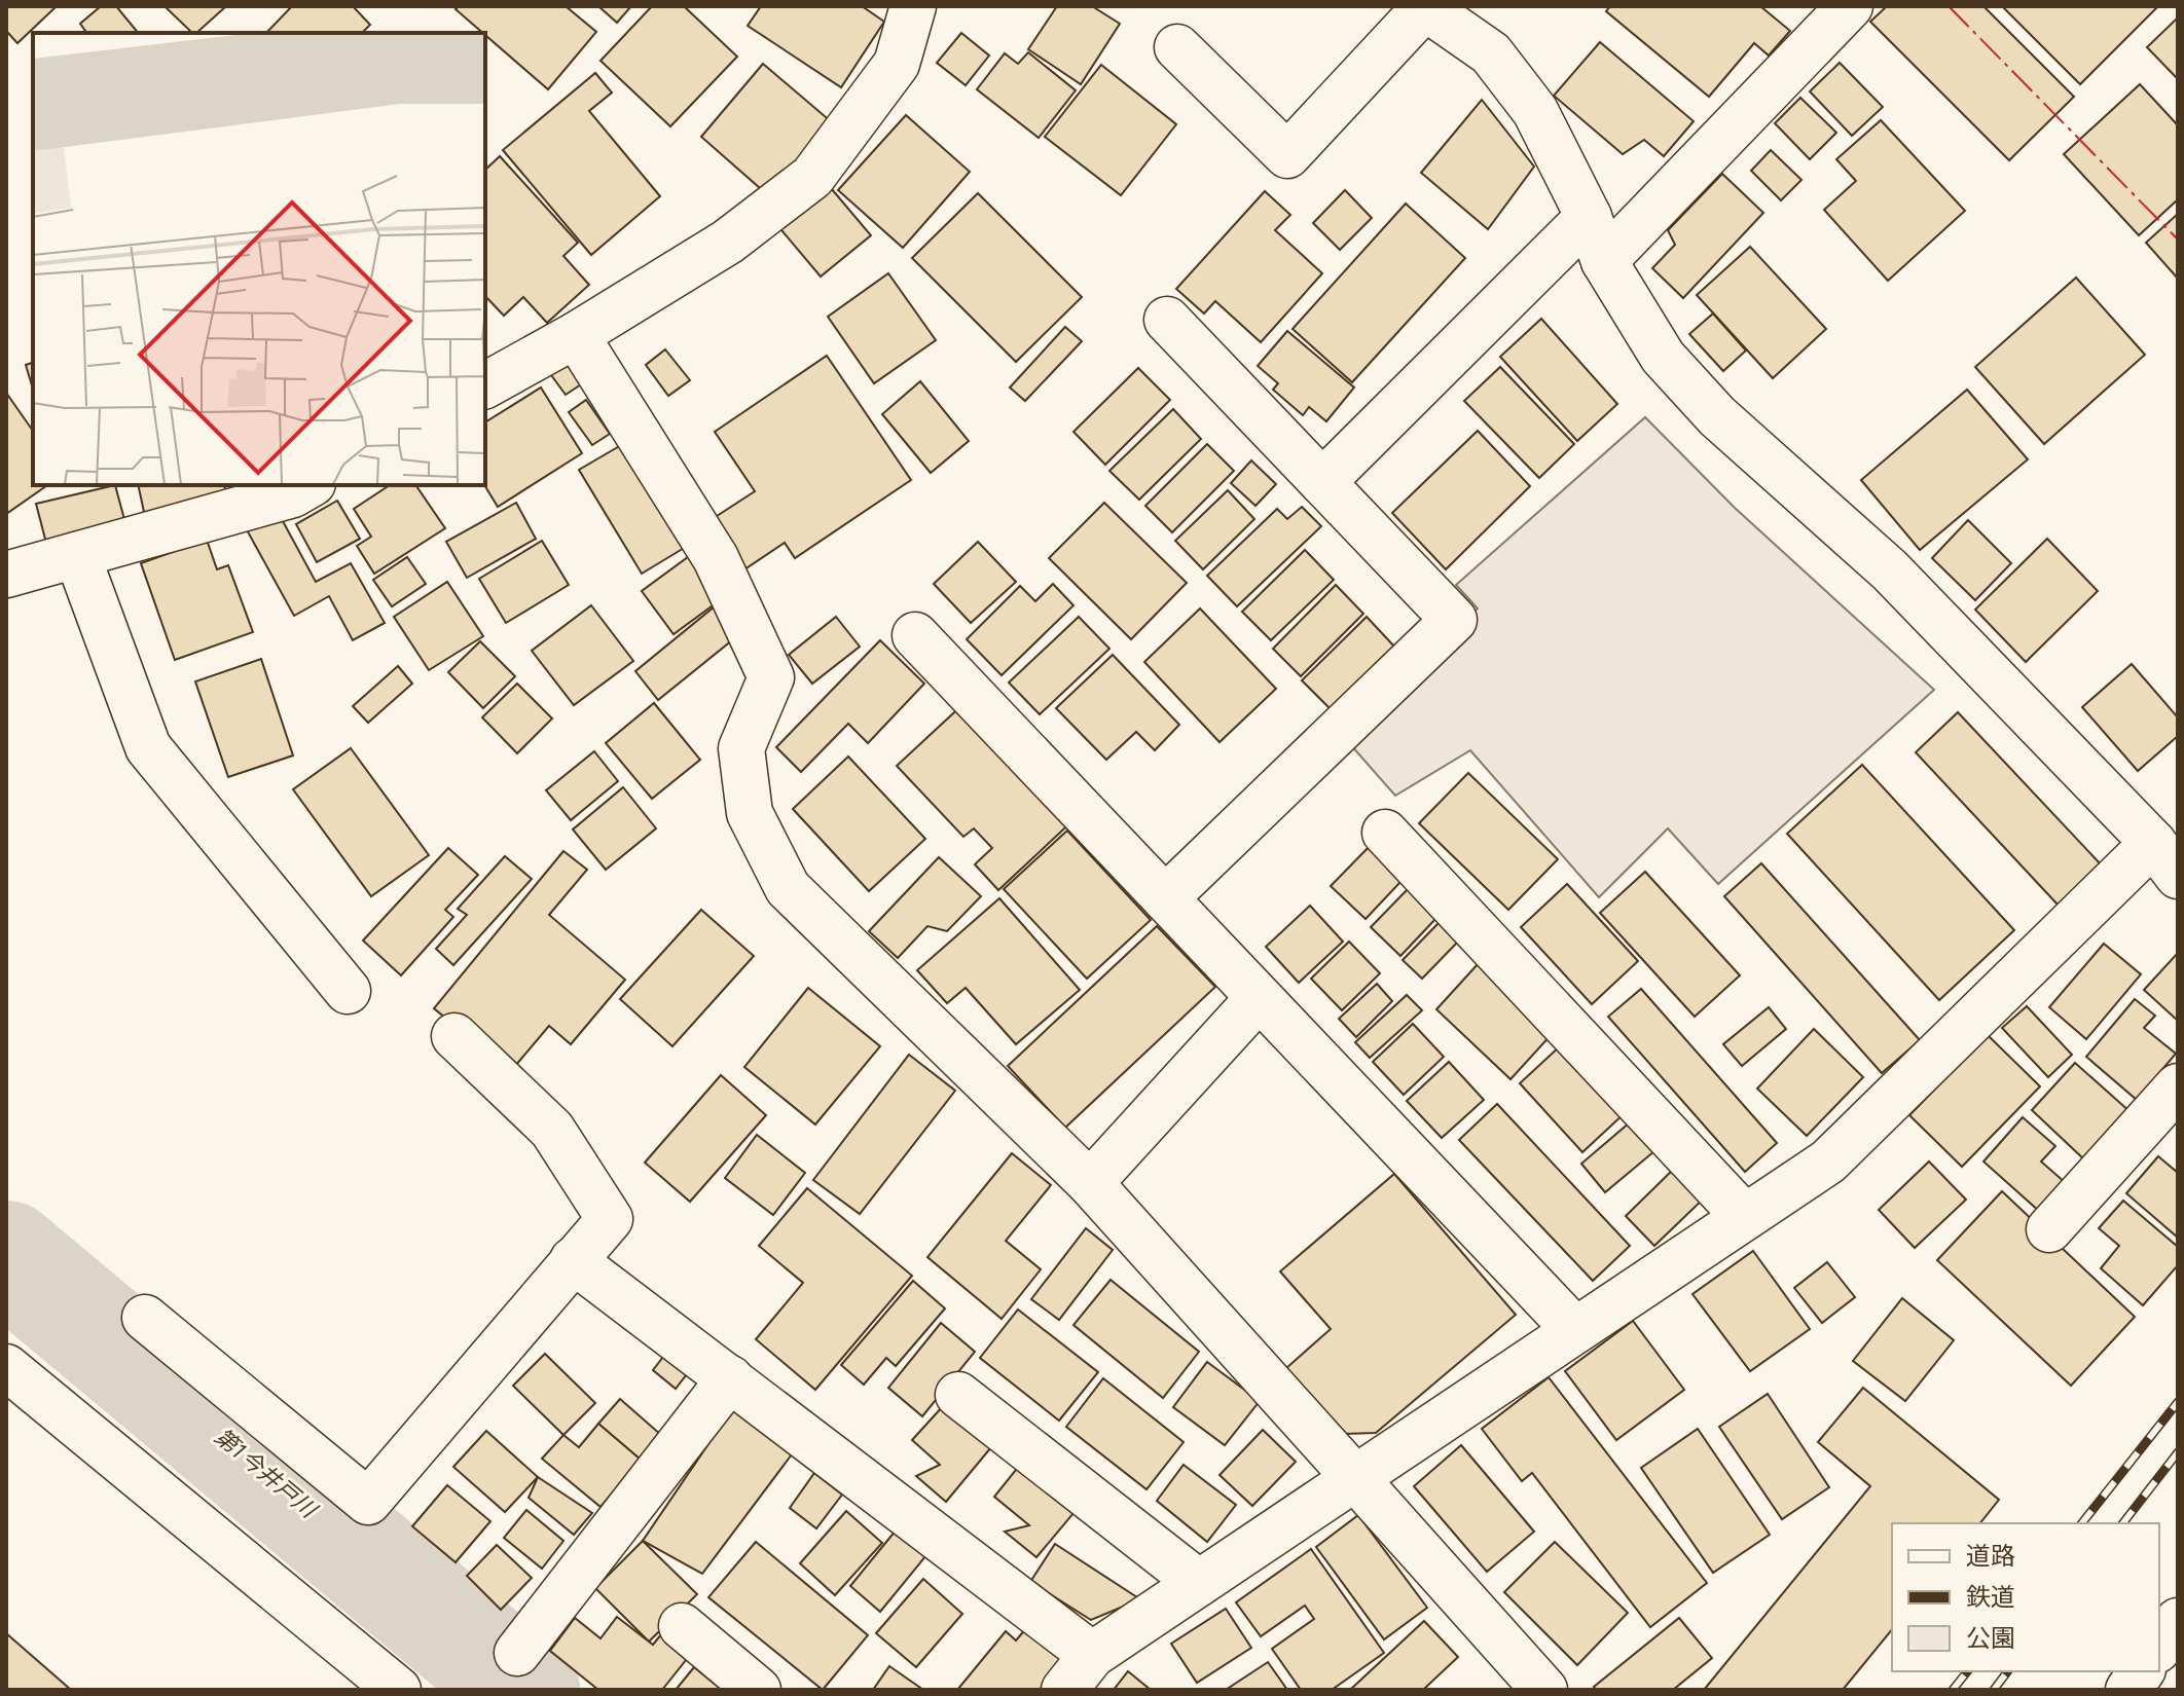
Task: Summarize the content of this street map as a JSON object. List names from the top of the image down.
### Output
{
  "water": ["第1今井戸川"],
  "legend": ["道路", "鉄道", "公園"]
}
